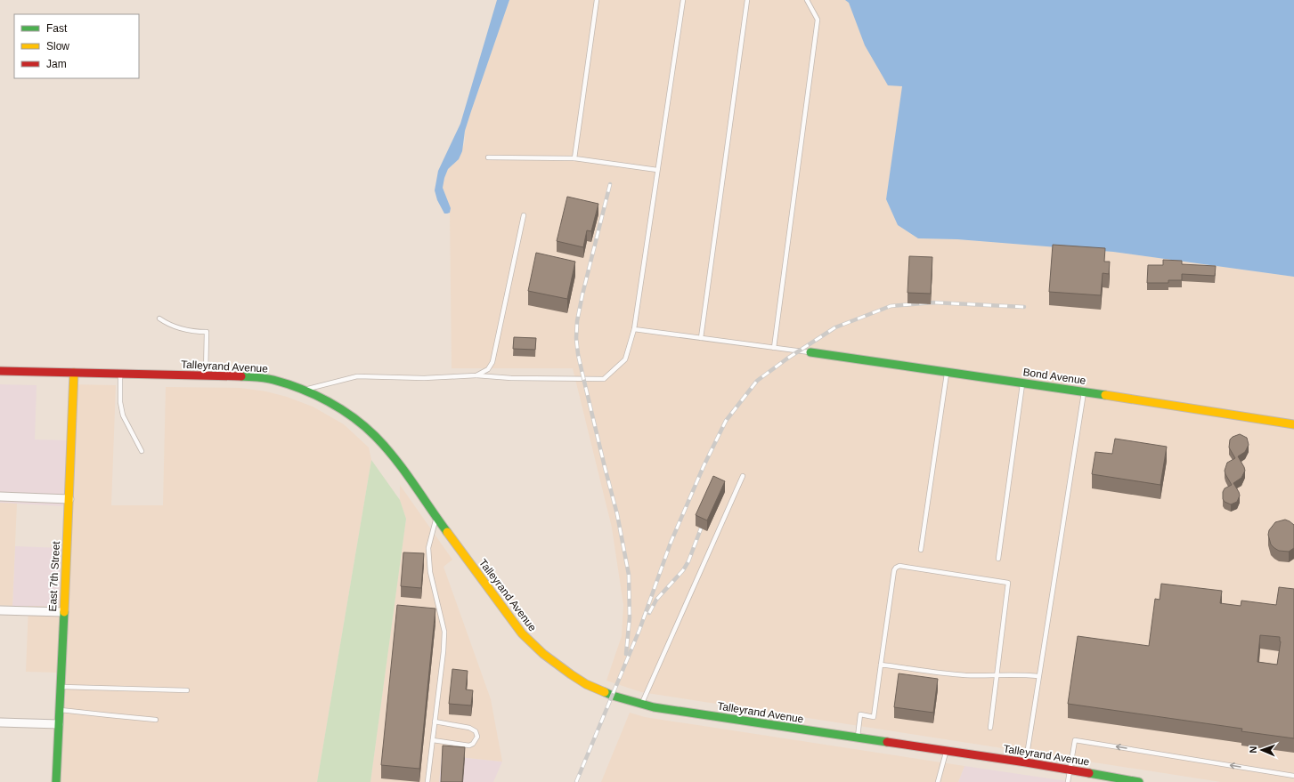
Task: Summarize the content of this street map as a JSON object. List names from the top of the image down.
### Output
{
  "streets": {
    "street": ["Talleyrand Avenue", "Bond Avenue", "East 7th Street"]
  },
  "crossings": [
    ["Talleyrand Avenue", "East 7th Street"]
  ],
  "legend": ["Fast", "Slow", "Jam"],
  "north": "left"
}
